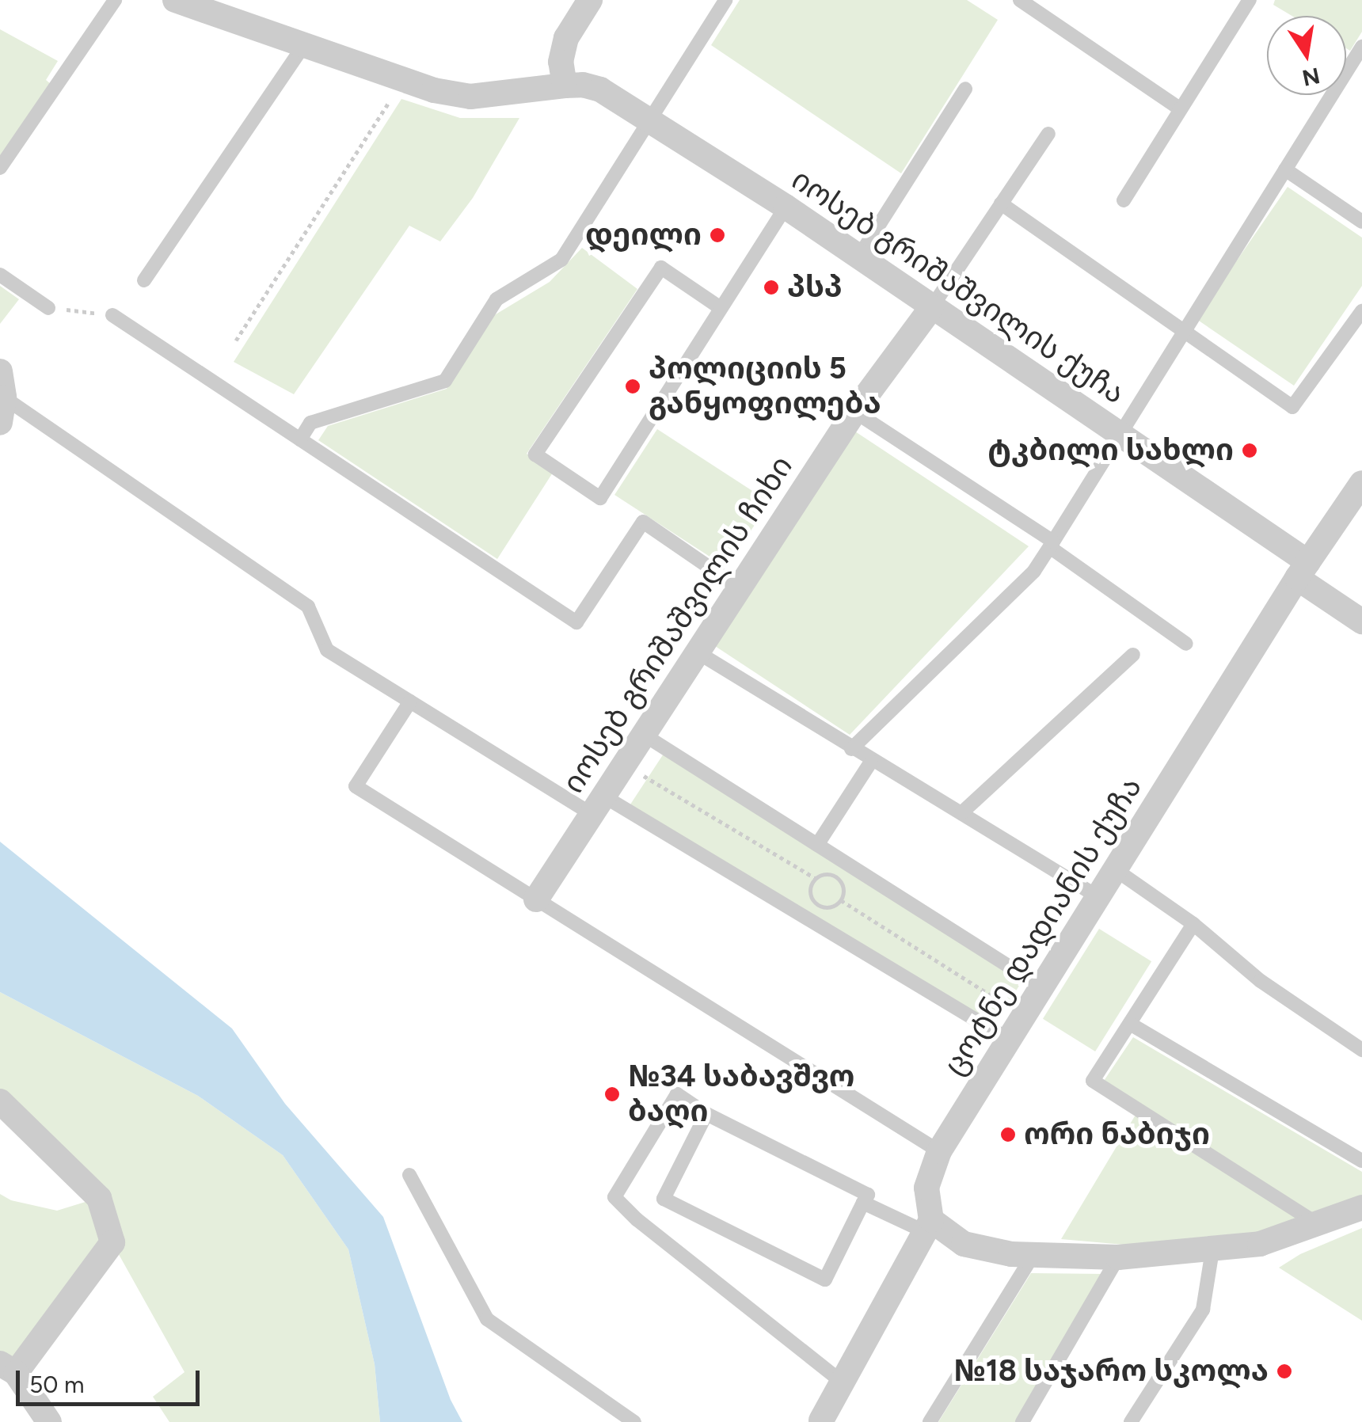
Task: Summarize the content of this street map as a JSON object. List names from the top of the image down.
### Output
{
  "streets": {
    "street": ["იოსებ გრიშაშვილის ქუჩა", "იოსებ გრიშაშვილის ჩიხი", "ცოტნე დადიანის ქუჩა"]
  },
  "crossings": [
    ["იოსებ გრიშაშვილის ქუჩა", "იოსებ გრიშაშვილის ჩიხი"],
    ["იოსებ გრიშაშვილის ქუჩა", "ცოტნე დადიანის ქუჩა"]
  ],
  "places": [
    "დეილი",
    "პსპ",
    "პოლიციის 5 განყოფილება",
    "ტკბილი სახლი",
    "№34 საბავშვო ბაღი",
    "ორი ნაბიჯი",
    "№18 საჯარო სკოლა"
  ],
  "scale_bar": "50 m",
  "north": "bottom"
}
